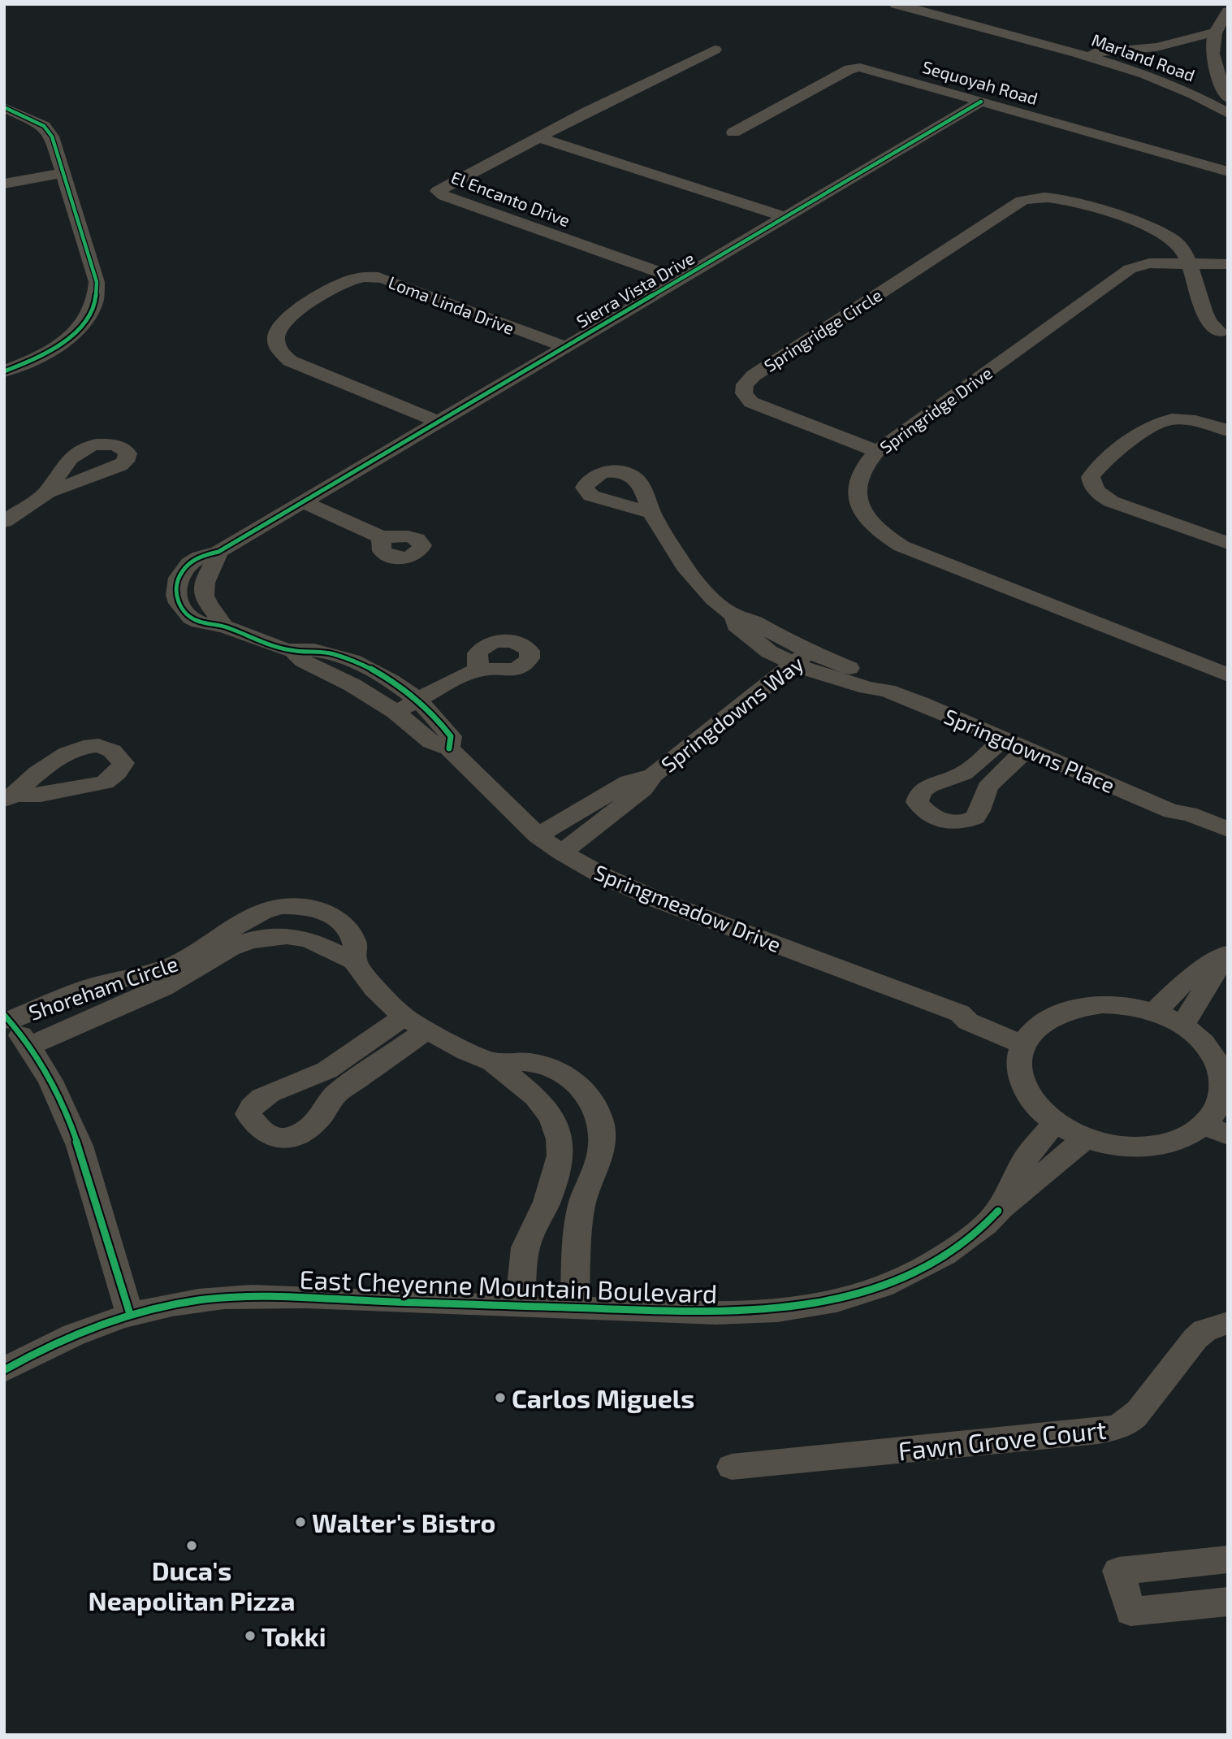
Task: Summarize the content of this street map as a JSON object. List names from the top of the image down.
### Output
{
  "streets": {
    "street": [
      "Marland Road",
      "Sequoyah Road",
      "El Encanto Drive",
      "Sierra Vista Drive",
      "Loma Linda Drive",
      "Springridge Circle",
      "Springridge Drive",
      "Springdowns Way",
      "Springdowns Place",
      "Springmeadow Drive",
      "Shoreham Circle",
      "East Cheyenne Mountain Boulevard",
      "Fawn Grove Court"
    ]
  },
  "crossings": [
    ["Sequoyah Road", "Sierra Vista Drive"],
    ["El Encanto Drive", "Sierra Vista Drive"],
    ["Sierra Vista Drive", "Loma Linda Drive"],
    ["Sierra Vista Drive", "Springmeadow Drive"],
    ["Springridge Circle", "Springridge Drive"],
    ["Springdowns Way", "Springdowns Place"],
    ["Springdowns Way", "Springmeadow Drive"],
    ["Springmeadow Drive", "East Cheyenne Mountain Boulevard"],
    ["Shoreham Circle", "East Cheyenne Mountain Boulevard"]
  ],
  "places": [
    "Carlos Miguels",
    "Walter's Bistro",
    "Duca's Neapolitan Pizza",
    "Tokki"
  ]
}
